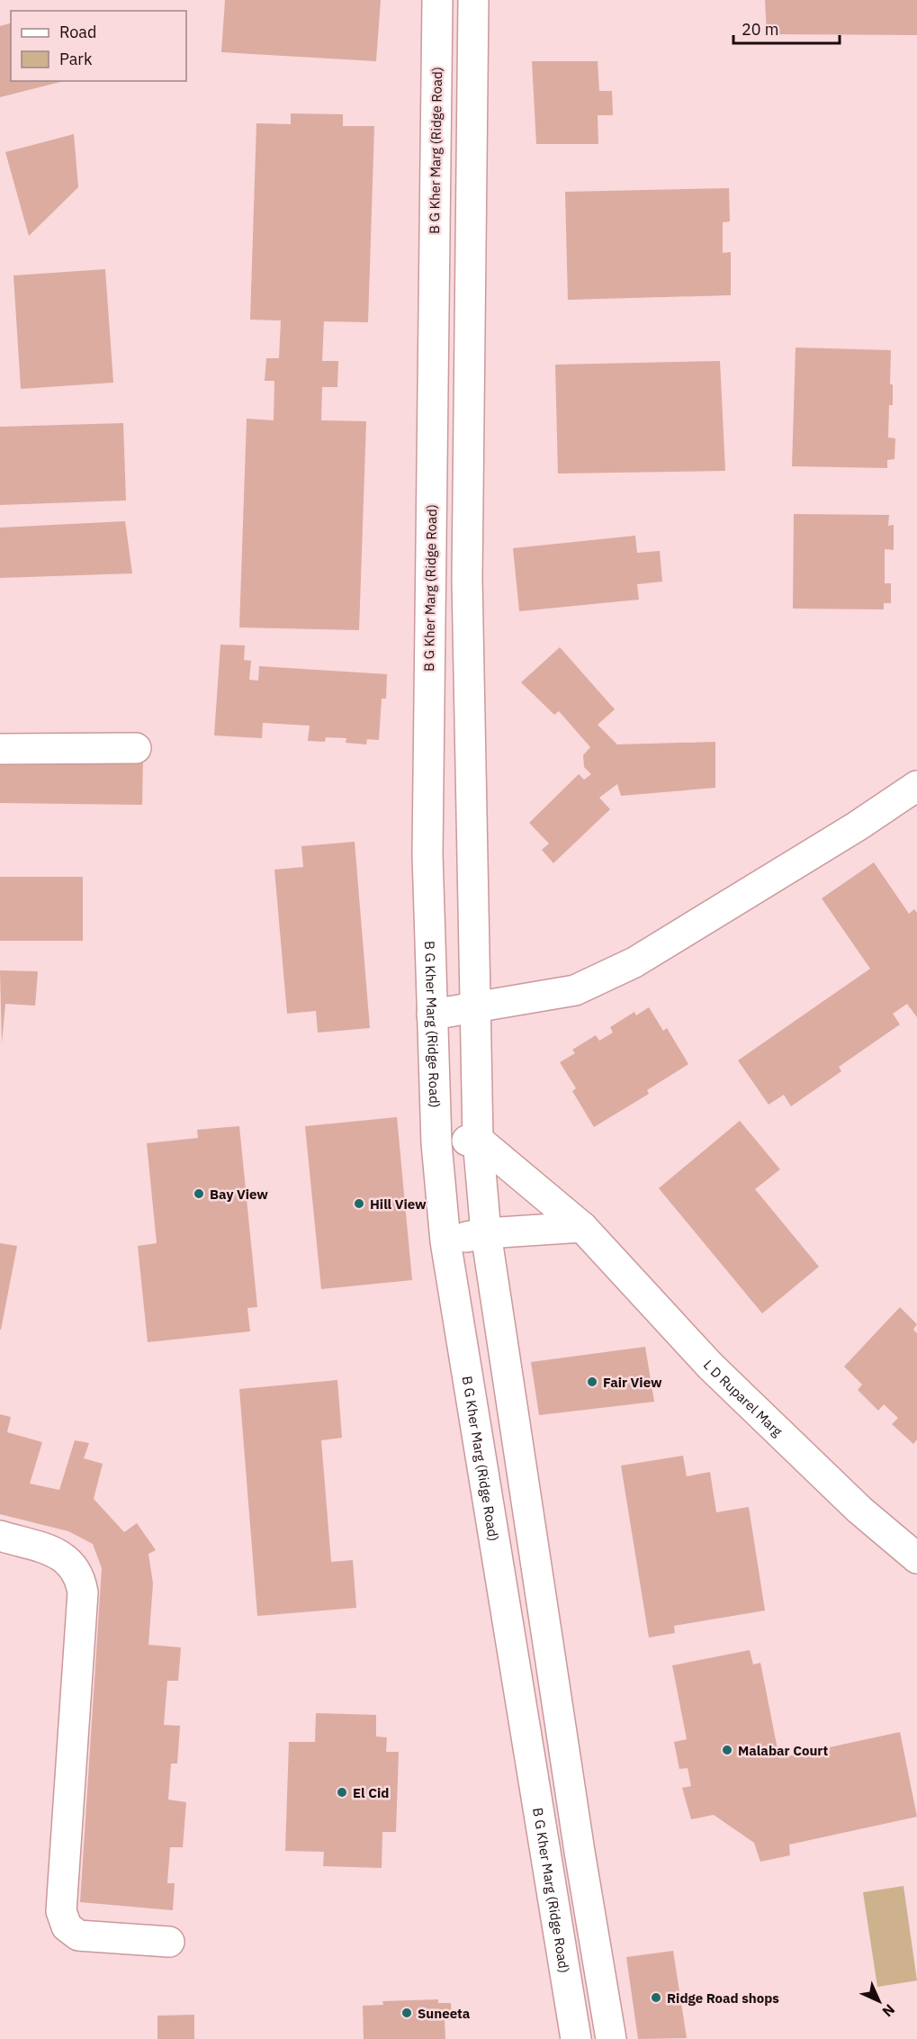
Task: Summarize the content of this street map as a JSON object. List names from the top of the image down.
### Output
{
  "streets": {
    "street": ["B G Kher Marg (Ridge Road)", "L D Ruparel Marg"]
  },
  "places": [
    "Bay View",
    "Hill View",
    "Fair View",
    "Malabar Court",
    "El Cid",
    "Ridge Road shops",
    "Suneeta"
  ],
  "legend": ["Road", "Park"],
  "scale_bar": "20 m",
  "north": "bottom right"
}
